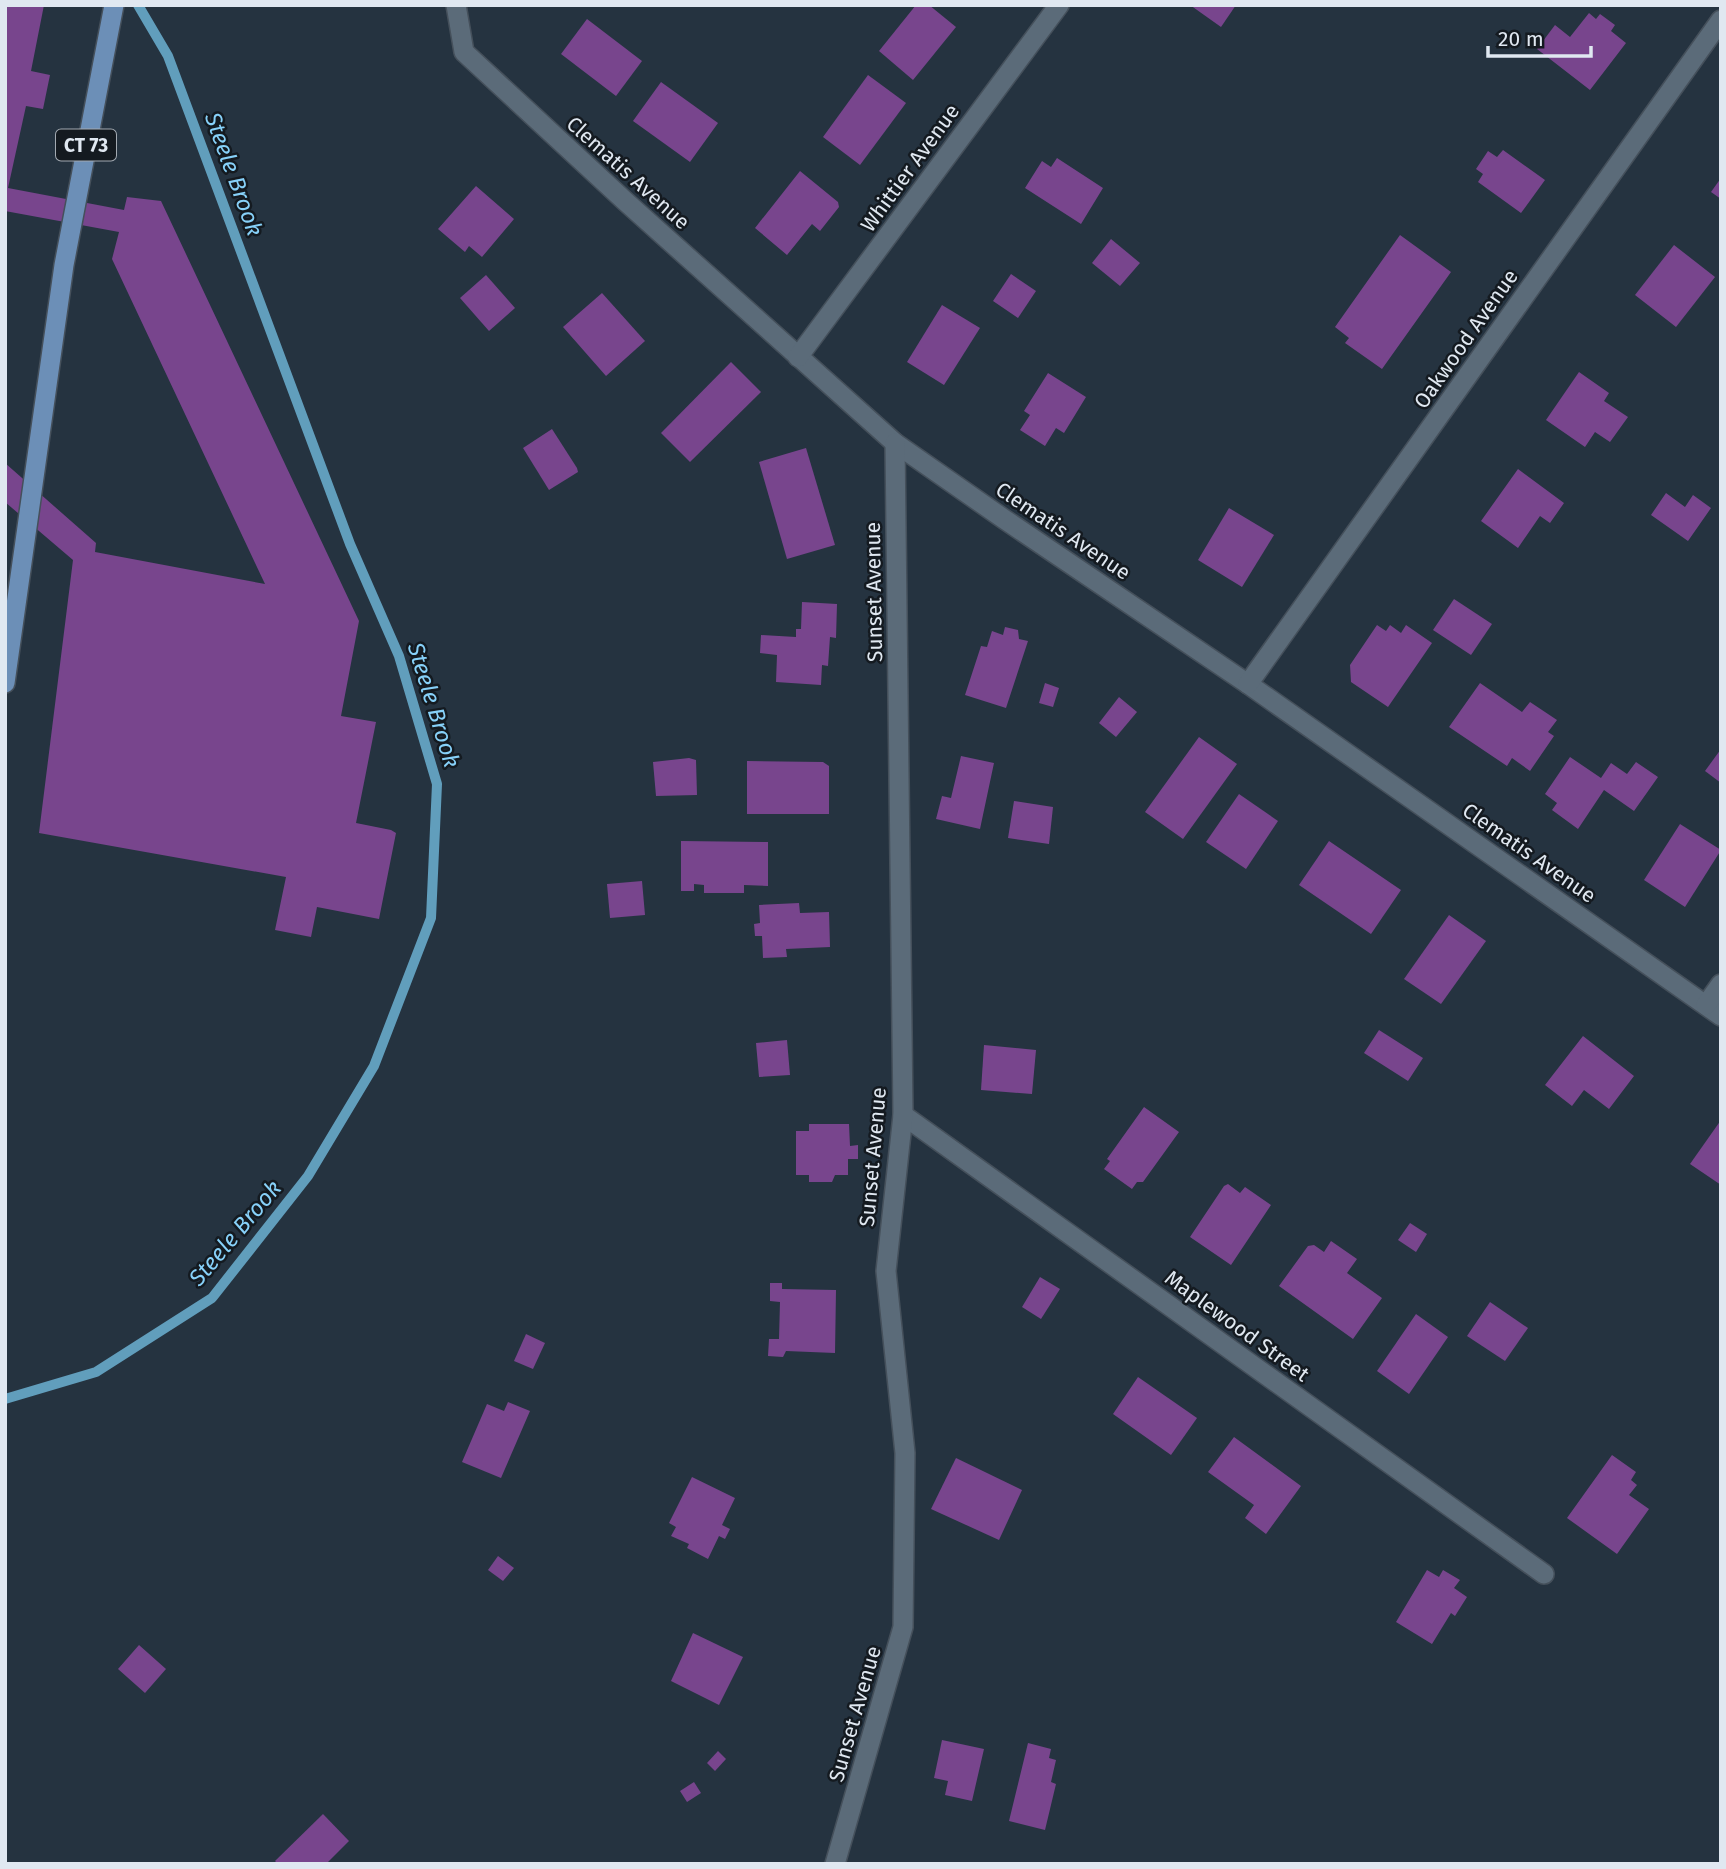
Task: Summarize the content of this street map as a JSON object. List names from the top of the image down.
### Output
{
  "streets": {
    "main road": ["CT 73"],
    "street": [
      "Whittier Avenue",
      "Clematis Avenue",
      "Oakwood Avenue",
      "Sunset Avenue",
      "Maplewood Street"
    ]
  },
  "crossings": [
    ["Whittier Avenue", "Clematis Avenue"],
    ["Clematis Avenue", "Oakwood Avenue"],
    ["Clematis Avenue", "Sunset Avenue"],
    ["Sunset Avenue", "Maplewood Street"]
  ],
  "water": ["Steele Brook"],
  "scale_bar": "20 m"
}
